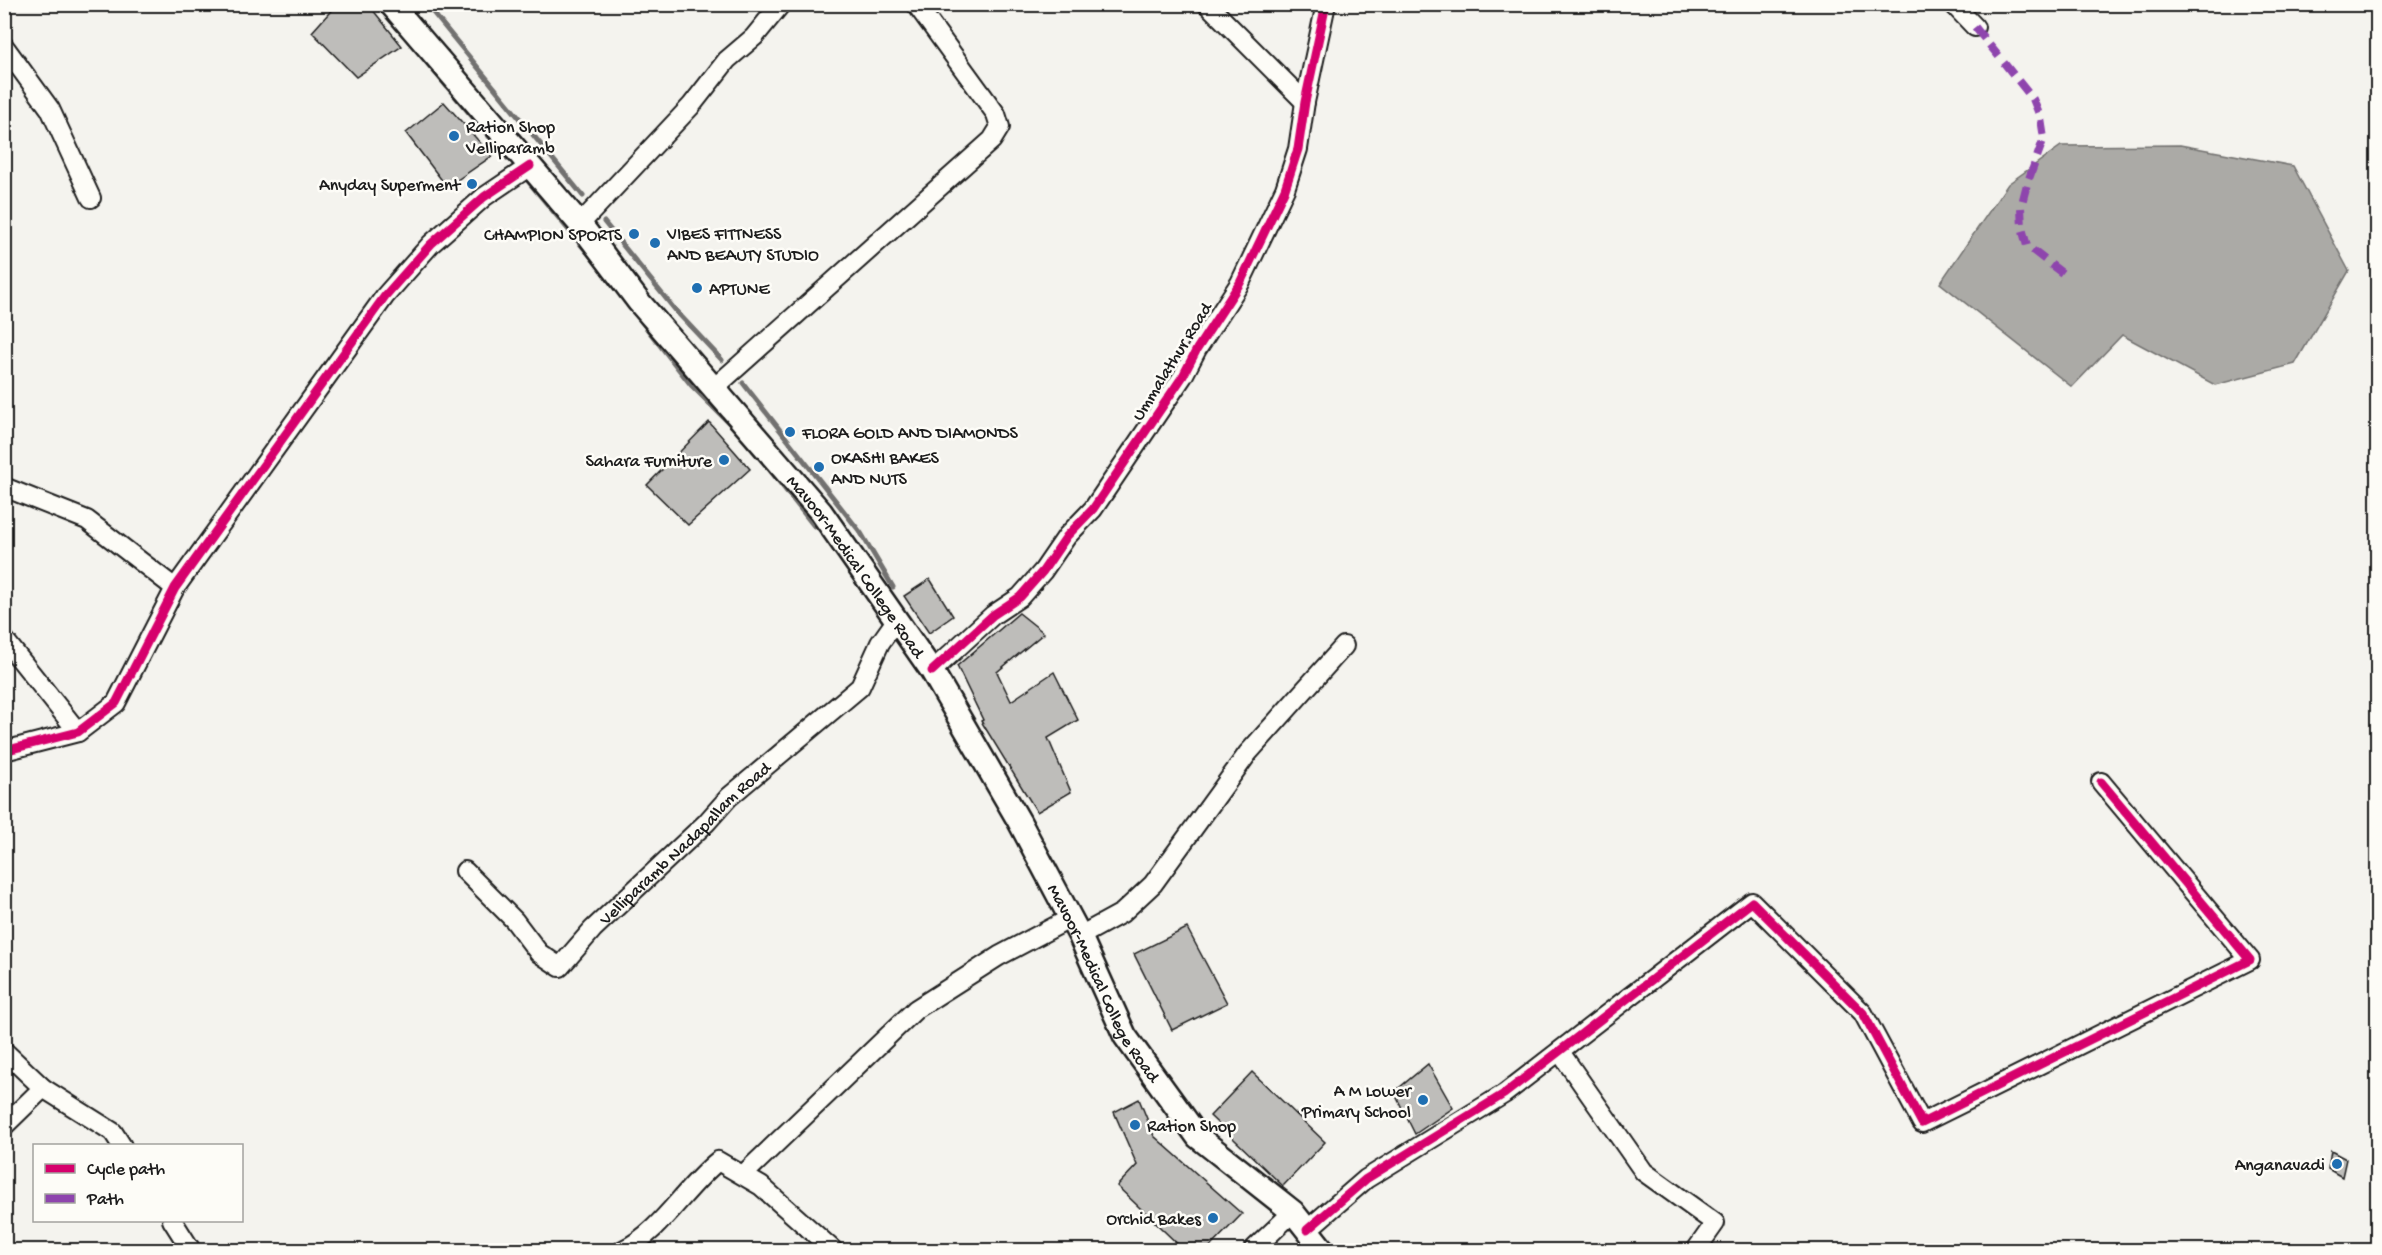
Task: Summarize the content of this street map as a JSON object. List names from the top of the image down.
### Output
{
  "streets": {
    "main road": ["Mavoor-Medical College Road"],
    "street": ["Ummalathur Road", "Velliparamb Nadapallam Road"]
  },
  "crossings": [
    ["Ummalathur Road", "Mavoor-Medical College Road"],
    ["Mavoor-Medical College Road", "Velliparamb Nadapallam Road"]
  ],
  "places": [
    "Ration Shop Velliparamb",
    "Anyday Superment",
    "CHAMPION SPORTS",
    "VIBES FITTNESS AND BEAUTY STUDIO",
    "APTUNE",
    "FLORA GOLD AND DIAMONDS",
    "Sahara Furniture",
    "OKASHI BAKES AND NUTS",
    "A M Lower Primary School",
    "Ration Shop",
    "Anganavadi",
    "Orchid Bakes"
  ],
  "legend": ["Cycle path", "Path"]
}
